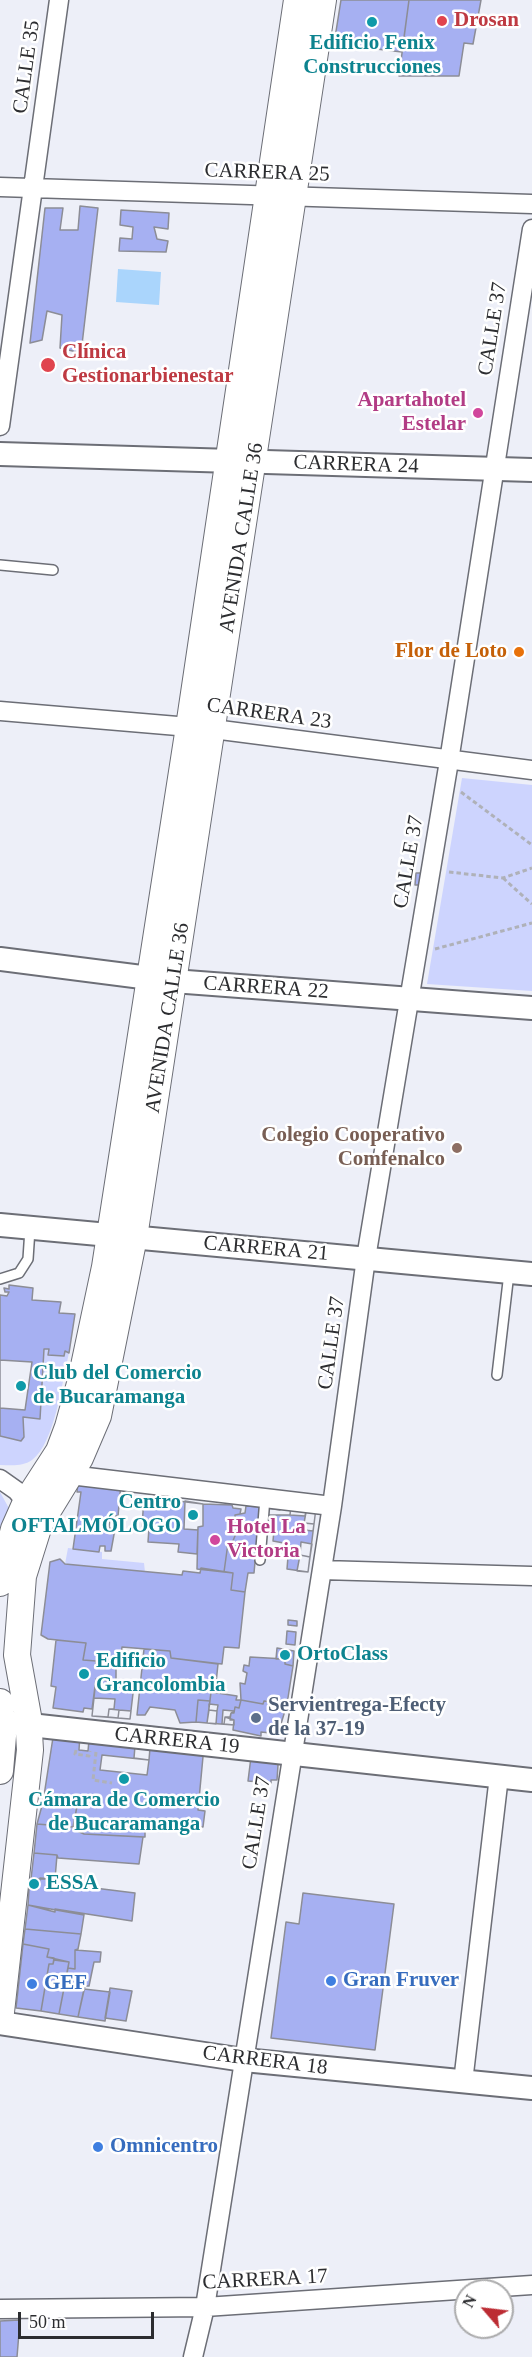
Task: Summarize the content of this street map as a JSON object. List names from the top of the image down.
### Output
{
  "streets": {
    "main road": ["AVENIDA CALLE 36"],
    "street": [
      "CALLE 35",
      "CARRERA 25",
      "CALLE 37",
      "CARRERA 24",
      "CARRERA 23",
      "CARRERA 22",
      "CARRERA 21",
      "CARRERA 19",
      "CARRERA 18",
      "CARRERA 17"
    ]
  },
  "crossings": [
    ["CALLE 35", "CARRERA 25"],
    ["CARRERA 25", "AVENIDA CALLE 36"],
    ["CALLE 37", "CARRERA 24"],
    ["CALLE 37", "CARRERA 23"],
    ["CALLE 37", "CARRERA 22"],
    ["CALLE 37", "CARRERA 21"],
    ["CALLE 37", "CARRERA 19"],
    ["CALLE 37", "CARRERA 18"],
    ["CALLE 37", "CARRERA 17"],
    ["CARRERA 24", "AVENIDA CALLE 36"],
    ["AVENIDA CALLE 36", "CARRERA 23"],
    ["AVENIDA CALLE 36", "CARRERA 22"],
    ["AVENIDA CALLE 36", "CARRERA 21"],
    ["AVENIDA CALLE 36", "CARRERA 19"],
    ["AVENIDA CALLE 36", "CARRERA 18"]
  ],
  "places": [
    "Drosan",
    "Edificio Fenix Construcciones",
    "Clínica Gestionarbienestar",
    "Apartahotel Estelar",
    "Flor de Loto",
    "Colegio Cooperativo Comfenalco",
    "Club del Comercio de Bucaramanga",
    "Centro OFTALMÓLOGO",
    "Hotel La Victoria",
    "OrtoClass",
    "Edificio Grancolombia",
    "Servientrega-Efecty de la 37-19",
    "Cámara de Comercio de Bucaramanga",
    "ESSA",
    "Gran Fruver",
    "GEF",
    "Omnicentro"
  ],
  "scale_bar": "50 m",
  "north": "top left"
}
